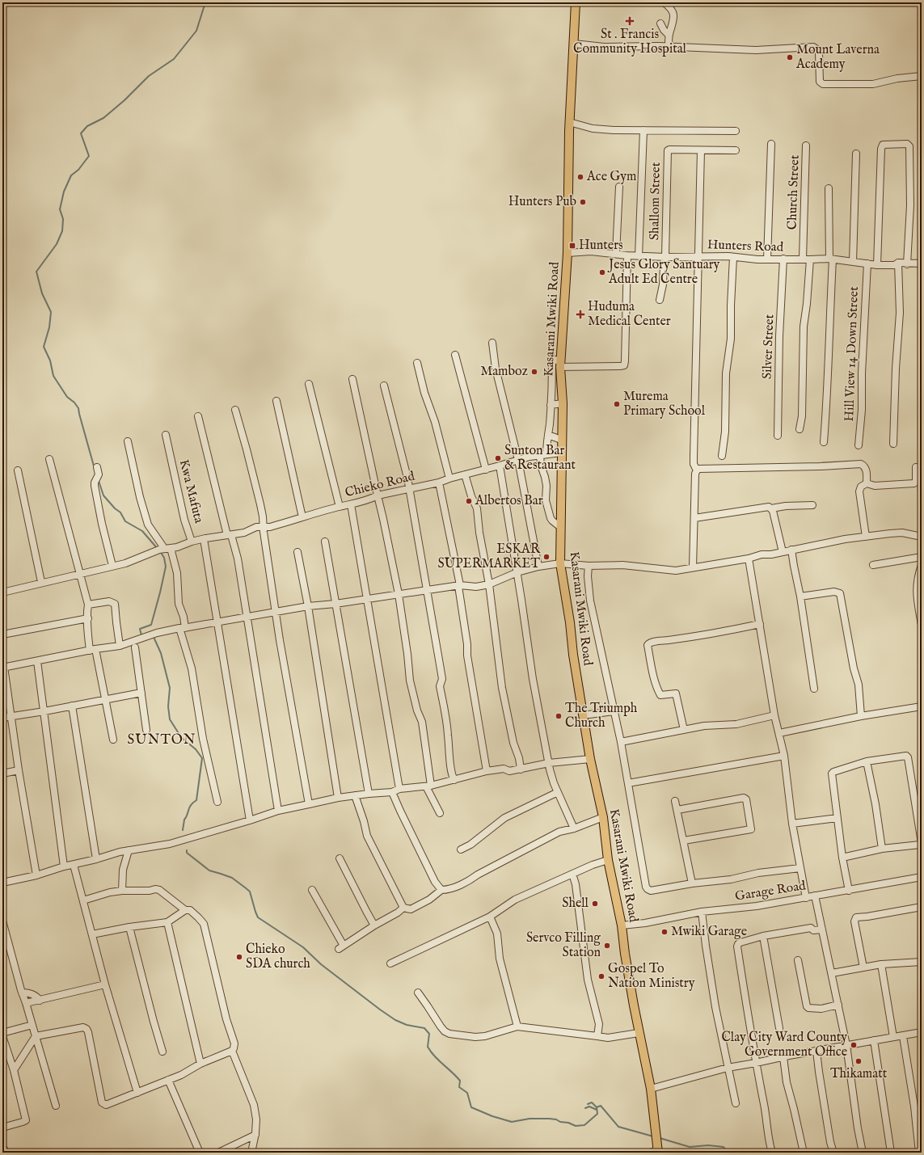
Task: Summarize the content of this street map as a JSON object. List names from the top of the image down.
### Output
{
  "streets": {
    "main road": ["Kasarani Mwiki Road"],
    "street": [
      "Church Street",
      "Shallom Street",
      "Hunters Road",
      "Silver Street",
      "Hill View 14 Down Street",
      "Chieko Road",
      "Kwa Mafuta",
      "Garage Road"
    ]
  },
  "crossings": [
    ["Church Street", "Hunters Road"],
    ["Shallom Street", "Hunters Road"],
    ["Hunters Road", "Kasarani Mwiki Road"],
    ["Hunters Road", "Silver Street"],
    ["Hunters Road", "Hill View 14 Down Street"],
    ["Kasarani Mwiki Road", "Chieko Road"],
    ["Kasarani Mwiki Road", "Garage Road"],
    ["Chieko Road", "Kwa Mafuta"]
  ],
  "districts": ["SUNTON"],
  "places": {
    "health": ["St . Francis Community Hospital", "Huduma Medical Center"],
    "other": [
      "Mount Laverna Academy",
      "Ace Gym",
      "Hunters Pub",
      "Jesus Glory Santuary Adult Ed Centre",
      "Mamboz",
      "Murema Primary School",
      "Sunton Bar & Restaurant",
      "Albertos Bar",
      "ESKAR SUPERMARKET",
      "The Triumph Church",
      "Shell",
      "Mwiki Garage",
      "Servco Filling Station",
      "Chieko SDA church",
      "Gospel To Nation Ministry",
      "Clay City Ward County Government Office",
      "Thikamatt"
    ],
    "transit": ["Hunters"]
  }
}
